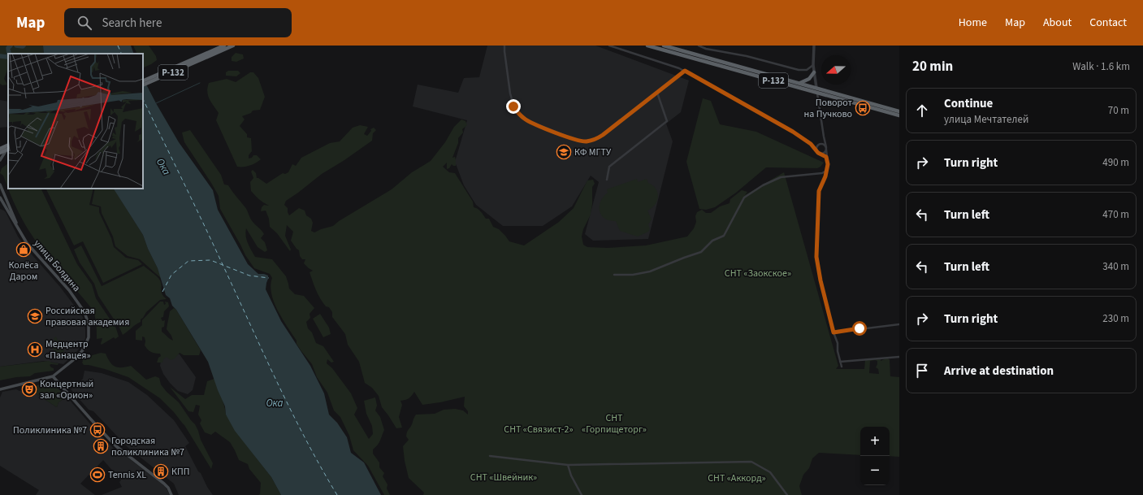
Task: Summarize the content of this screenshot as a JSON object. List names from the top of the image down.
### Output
{
  "streets": {
    "highway": ["Р-132"],
    "main road": ["улица Болдина"]
  },
  "water": ["Ока"],
  "parks": [
    "СНТ «Заокское»",
    "СНТ «Горпищеторг»",
    "СНТ «Связист-2»",
    "СНТ «Швейник»",
    "СНТ «Аккорд»"
  ],
  "places": {
    "bus stop": ["Поворот на Пучково", "Поликлиника №7"],
    "school or university": ["КФ МГТУ", "Российская правовая академия"],
    "shop": ["Колёса Даром"],
    "hospital": ["Медцентр «Панацея»"],
    "theatre": ["Концертный зал «Орион»"],
    "building": ["Городская поликлиника №7", "КПП"],
    "sports": ["Tennis XL"]
  },
  "north": "left",
  "page": {
    "header": "Map",
    "search": "Search here",
    "nav": [
      "Home",
      "Map",
      "About",
      "Contact"
    ],
    "heading": ["20 min", "Walk · 1.6 km"],
    "list": [
      ["Continue", "улица Мечтателей", "70 m"],
      ["Turn right", "490 m"],
      ["Turn left", "470 m"],
      ["Turn left", "340 m"],
      ["Turn right", "230 m"],
      "Arrive at destination"
    ],
    "map_buttons": ["+", "−"]
  }
}
